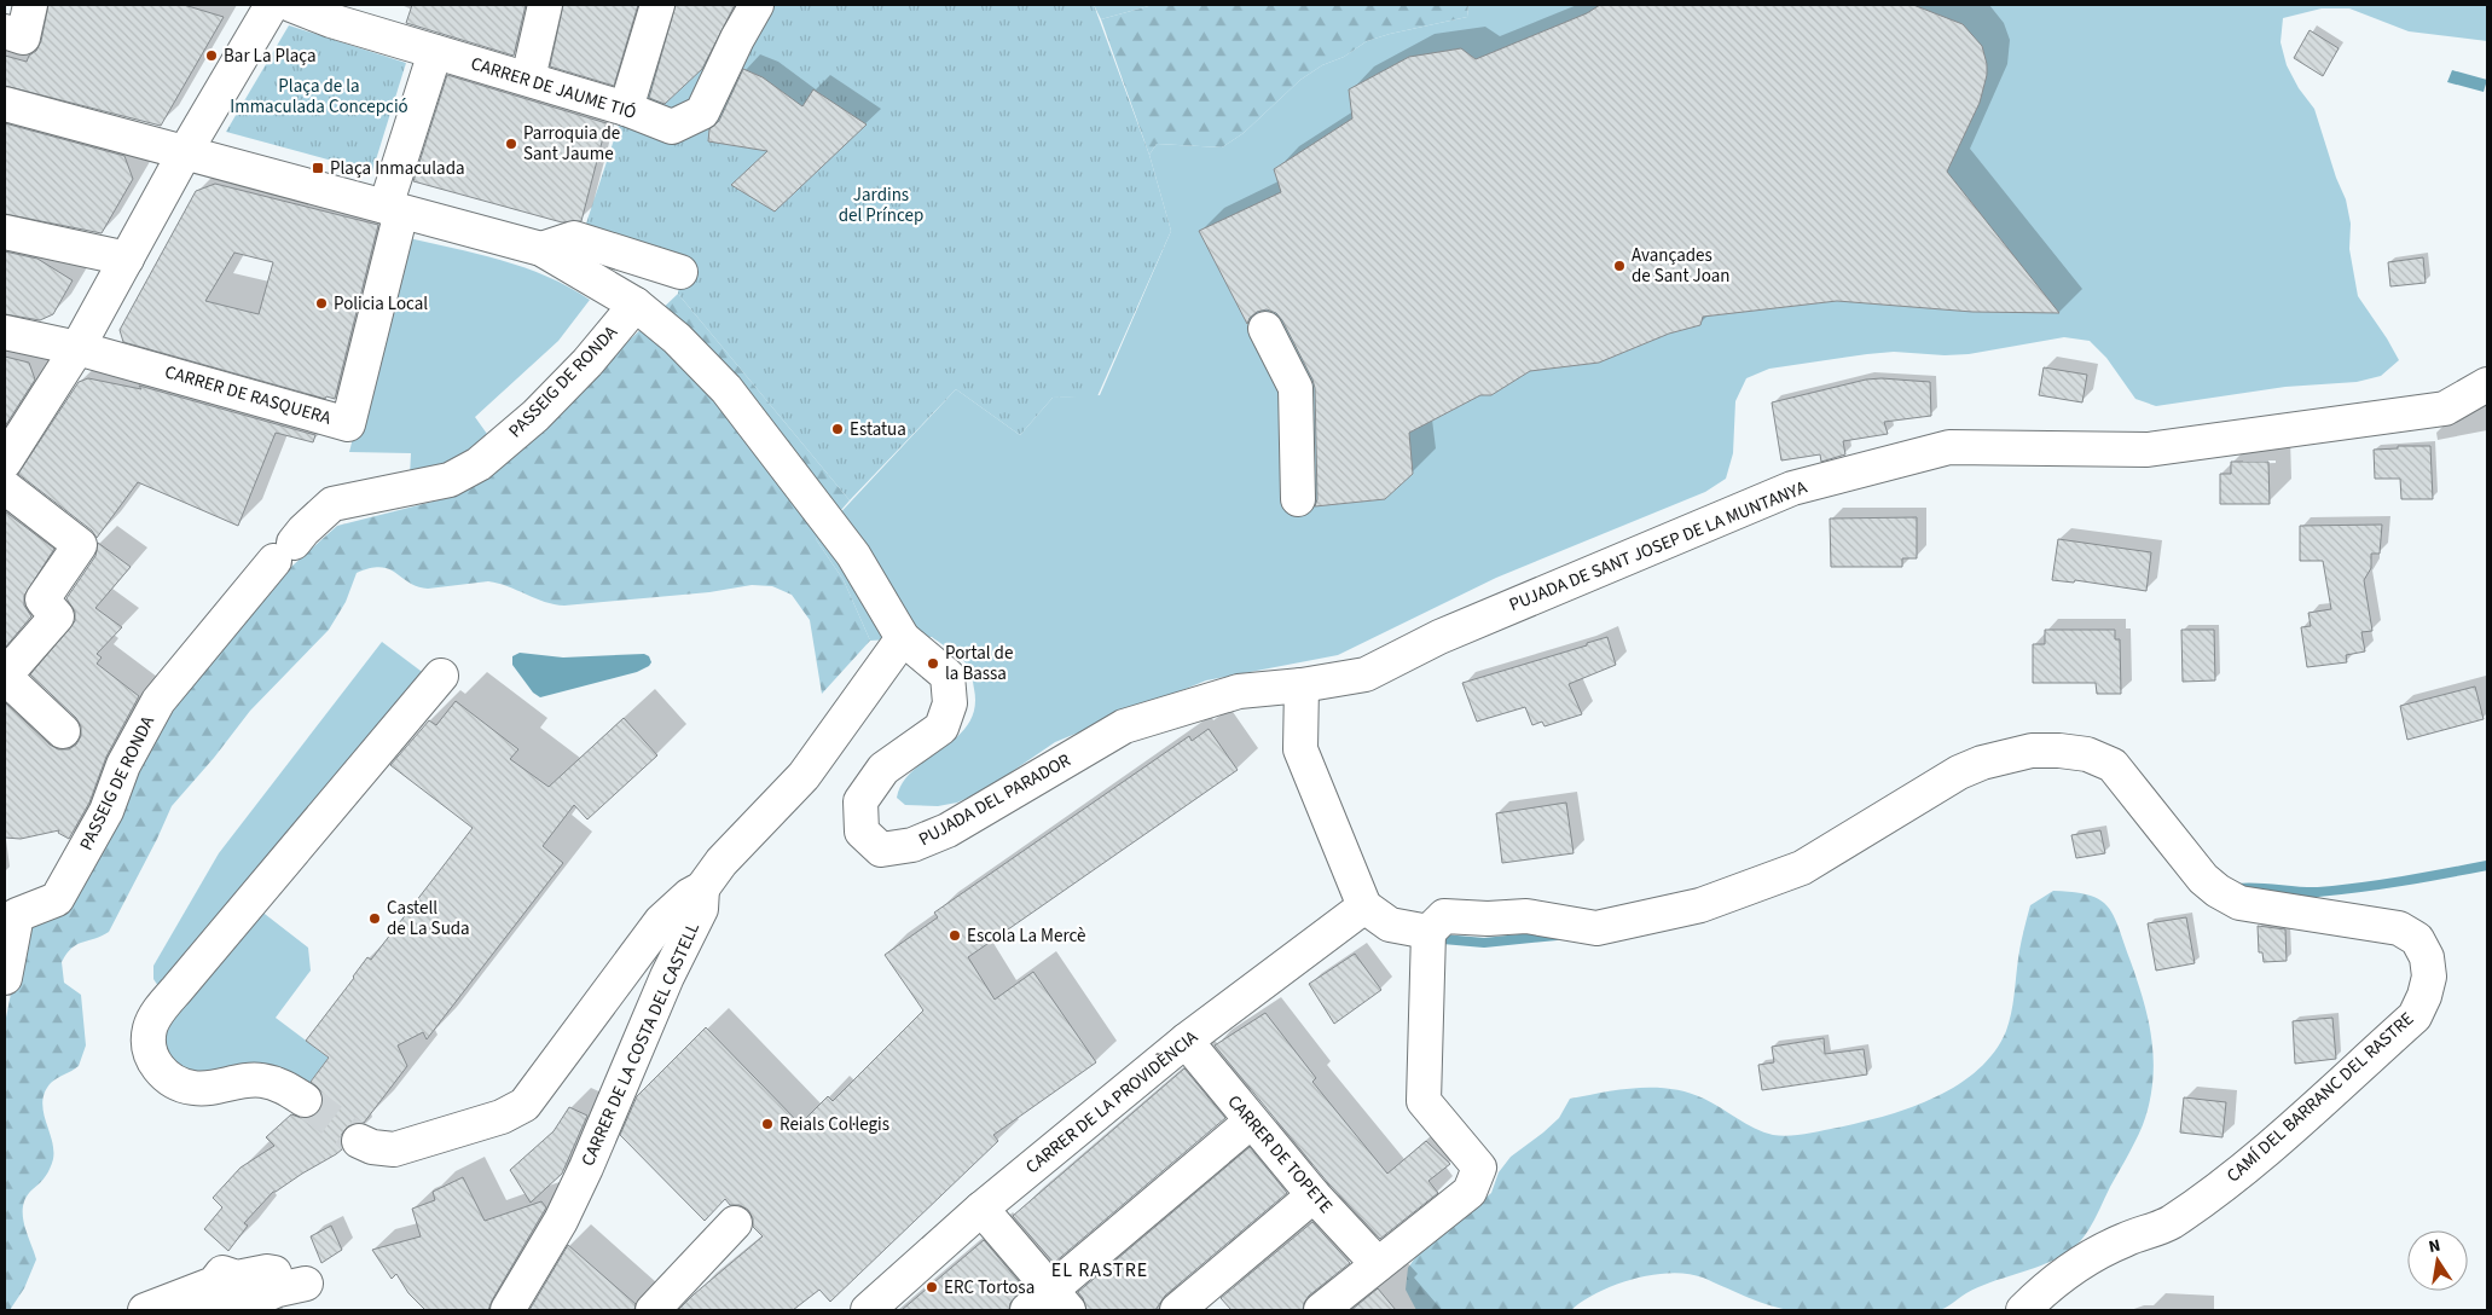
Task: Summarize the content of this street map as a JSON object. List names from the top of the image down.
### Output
{
  "streets": {
    "street": [
      "CARRER DE JAUME TIÓ",
      "PASSEIG DE RONDA",
      "CARRER DE RASQUERA",
      "PUJADA DE SANT JOSEP DE LA MUNTANYA",
      "PUJADA DEL PARADOR",
      "CARRER DE LA COSTA DEL CASTELL",
      "CAMÍ DEL BARRANC DEL RASTRE",
      "CARRER DE LA PROVIDÈNCIA",
      "CARRER DE TOPETE"
    ]
  },
  "crossings": [
    ["PUJADA DE SANT JOSEP DE LA MUNTANYA", "PUJADA DEL PARADOR"],
    ["CARRER DE LA PROVIDÈNCIA", "CARRER DE TOPETE"]
  ],
  "districts": ["EL RASTRE"],
  "parks": ["Plaça de la Immaculada Concepció", "Jardins del Príncep"],
  "places": {
    "other": [
      "Bar La Plaça",
      "Parroquia de Sant Jaume",
      "Avançades de Sant Joan",
      "Policia Local",
      "Estatua",
      "Portal de la Bassa",
      "Castell de La Suda",
      "Escola La Mercè",
      "Reials Col·legis",
      "ERC Tortosa"
    ],
    "transit": ["Plaça Inmaculada"]
  },
  "north": "top"
}
